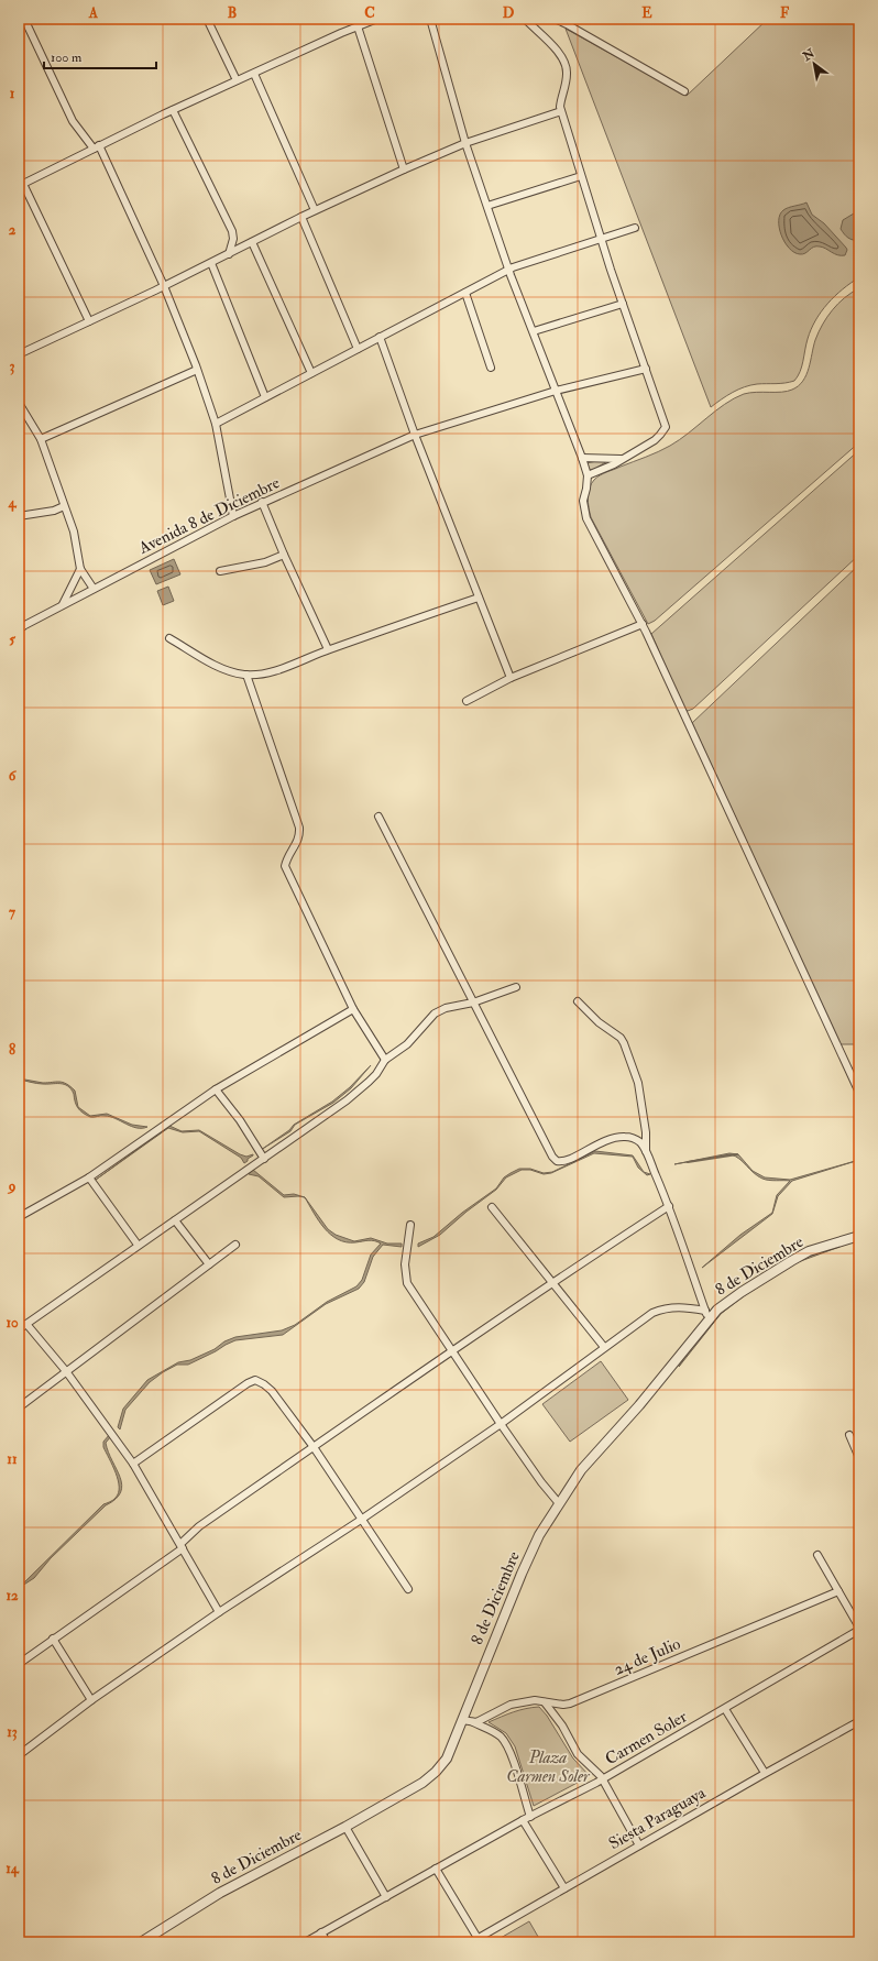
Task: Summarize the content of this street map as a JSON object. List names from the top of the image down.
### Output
{
  "streets": {
    "street": [
      "Avenida 8 de Diciembre",
      "8 de Diciembre",
      "24 de Julio",
      "Carmen Soler",
      "Siesta Paraguaya"
    ]
  },
  "parks": ["Plaza Carmen Soler"],
  "scale_bar": "100 m",
  "north": "top left",
  "grid": {
    "columns": [
      "A",
      "B",
      "C",
      "D",
      "E",
      "F"
    ],
    "rows": [
      "1",
      "2",
      "3",
      "4",
      "5",
      "6",
      "7",
      "8",
      "9",
      "10",
      "11",
      "12",
      "13",
      "14"
    ]
  }
}
